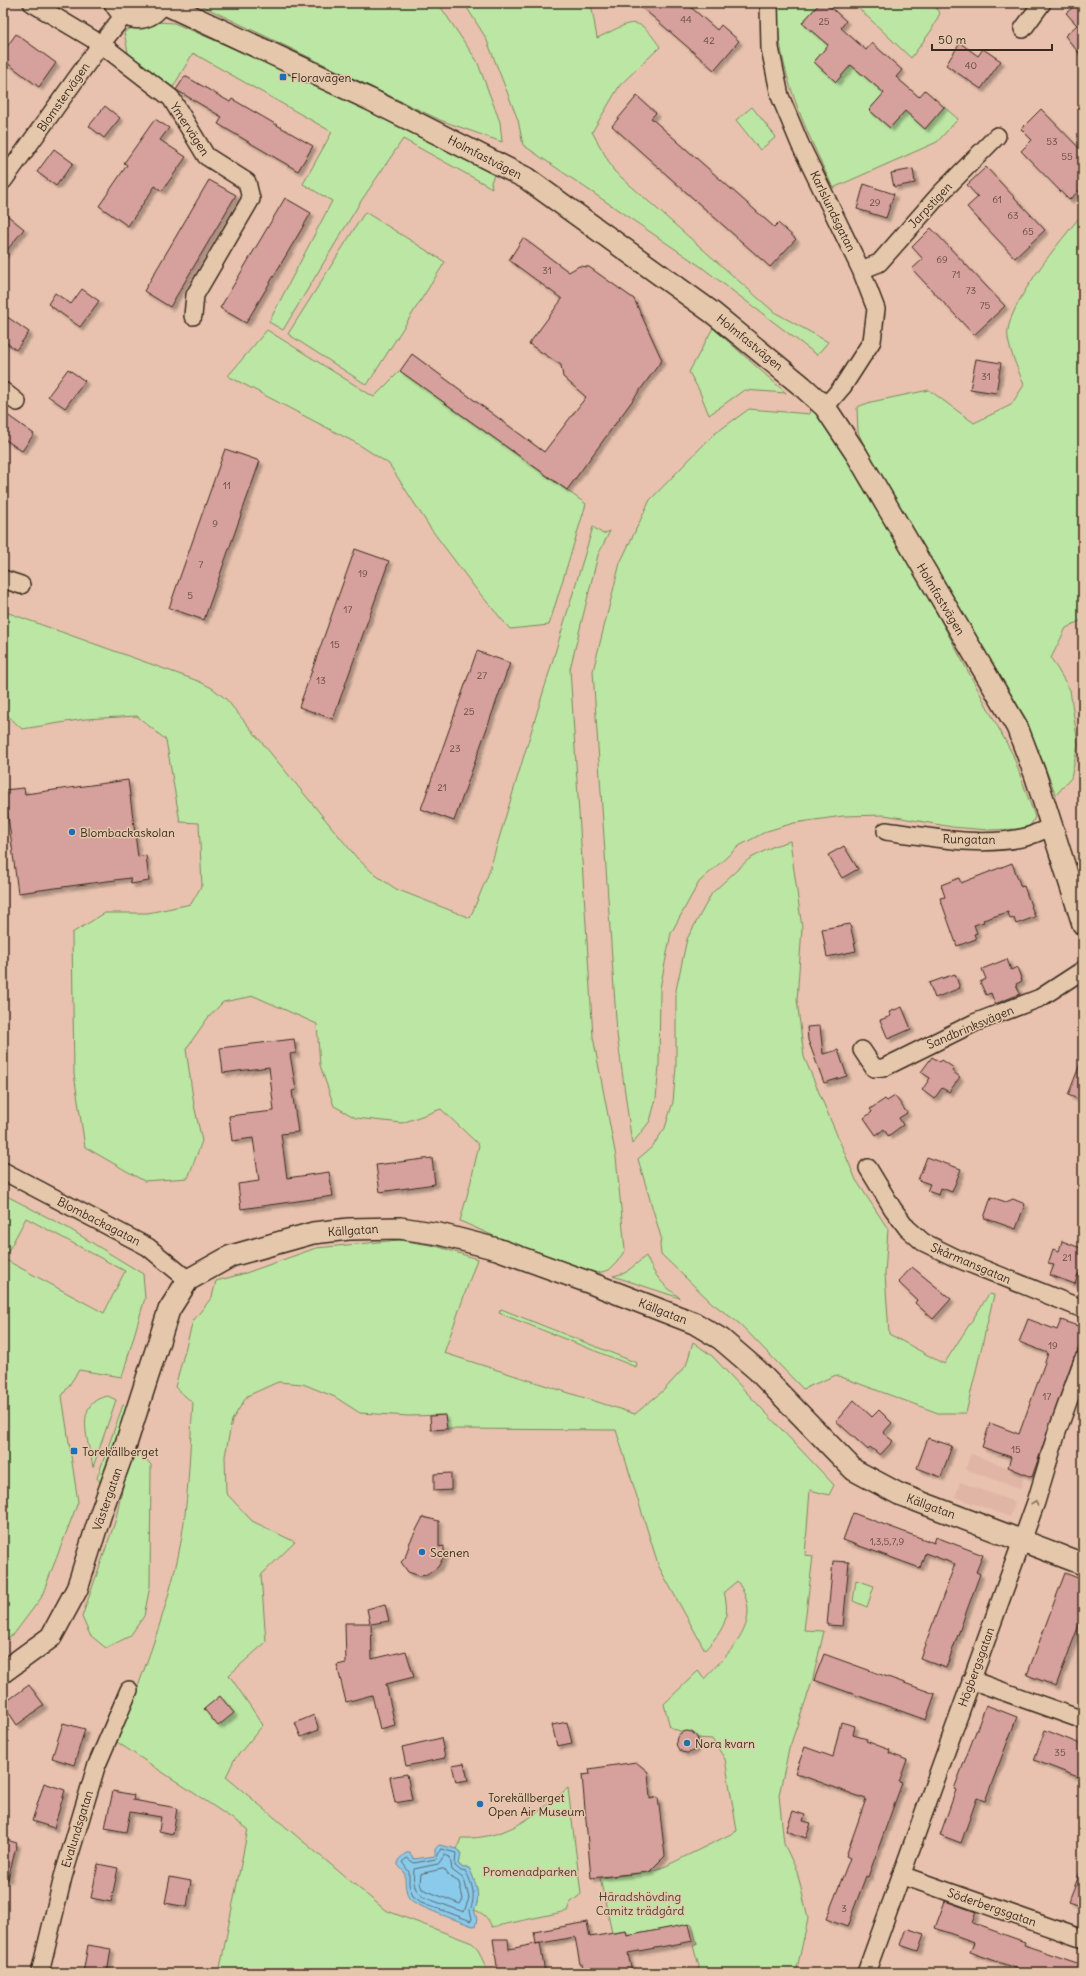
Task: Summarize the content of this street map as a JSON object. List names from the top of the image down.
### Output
{
  "streets": {
    "street": [
      "Blomstervägen",
      "Ymervägen",
      "Holmfastvägen",
      "Jarpstigen",
      "Karlslundsgatan",
      "Rungatan",
      "Sandbrinksvägen",
      "Blombackagatan",
      "Källgatan",
      "Skårmansgatan",
      "Västergatan",
      "Högbergsgatan",
      "Evalundsgatan",
      "Söderbergsgatan"
    ]
  },
  "crossings": [
    ["Blomstervägen", "Ymervägen"],
    ["Blomstervägen", "Holmfastvägen"],
    ["Holmfastvägen", "Karlslundsgatan"],
    ["Holmfastvägen", "Rungatan"],
    ["Jarpstigen", "Karlslundsgatan"],
    ["Blombackagatan", "Källgatan"],
    ["Blombackagatan", "Västergatan"],
    ["Källgatan", "Västergatan"],
    ["Källgatan", "Högbergsgatan"],
    ["Högbergsgatan", "Söderbergsgatan"]
  ],
  "parks": ["Promenadparken", "Häradshövding Camitz trädgård"],
  "places": {
    "transit": ["Floravägen", "Torekällberget"],
    "other": [
      "Blombackaskolan",
      "Scenen",
      "Nora kvarn",
      "Torekällberget Open Air Museum"
    ]
  },
  "house_numbers": [
    "44",
    "25",
    "42",
    "40",
    "53",
    "55",
    "61",
    "29",
    "63",
    "65",
    "69",
    "31",
    "71",
    "73",
    "75",
    "31",
    "11",
    "9",
    "7",
    "19",
    "5",
    "17",
    "15",
    "27",
    "13",
    "25",
    "23",
    "21",
    "21",
    "19",
    "17",
    "15",
    "1,3,5,7,9",
    "35",
    "3"
  ],
  "scale_bar": "50 m"
}
